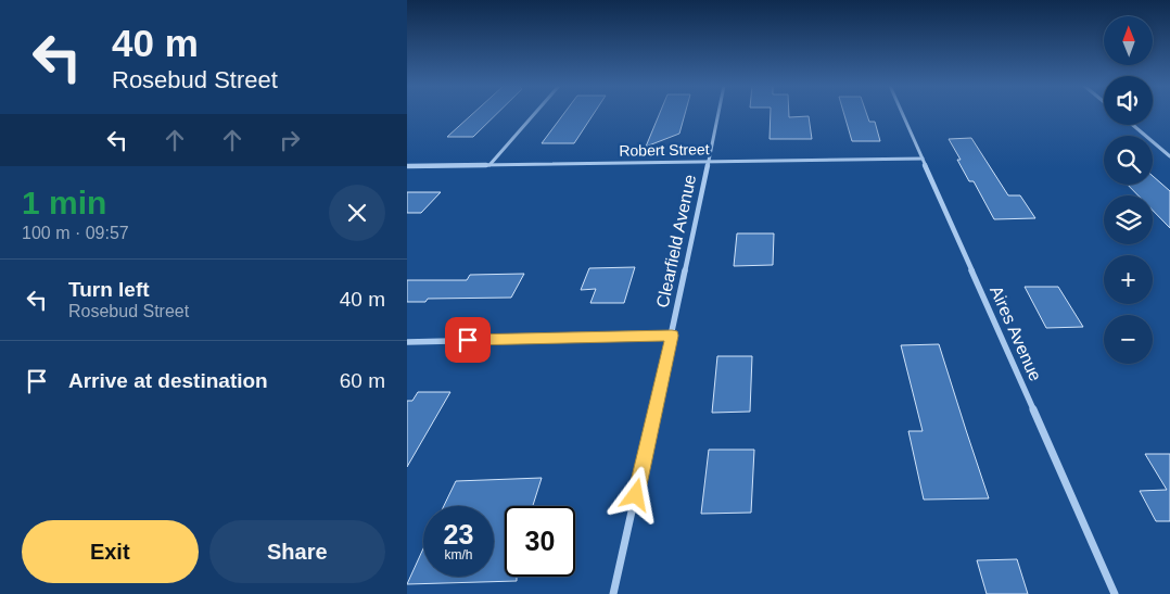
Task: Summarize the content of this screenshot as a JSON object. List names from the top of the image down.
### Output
{
  "streets": {
    "street": ["Robert Street", "Clearfield Avenue", "Aires Avenue"]
  },
  "crossings": [
    ["Robert Street", "Clearfield Avenue"],
    ["Robert Street", "Aires Avenue"]
  ],
  "north": "top",
  "page": {
    "turn": ["40 m", "Rosebud Street"],
    "map_buttons": ["+", "−"],
    "heading": ["1 min", "100 m · 09:57"],
    "list": [
      {
        "name": "Turn left",
        "note": "Rosebud Street",
        "value": "40 m"
      },
      {
        "name": "Arrive at destination",
        "value": "60 m"
      }
    ],
    "speed": "23 km/h",
    "limit": "30",
    "buttons": ["Exit", "Share"]
  }
}
